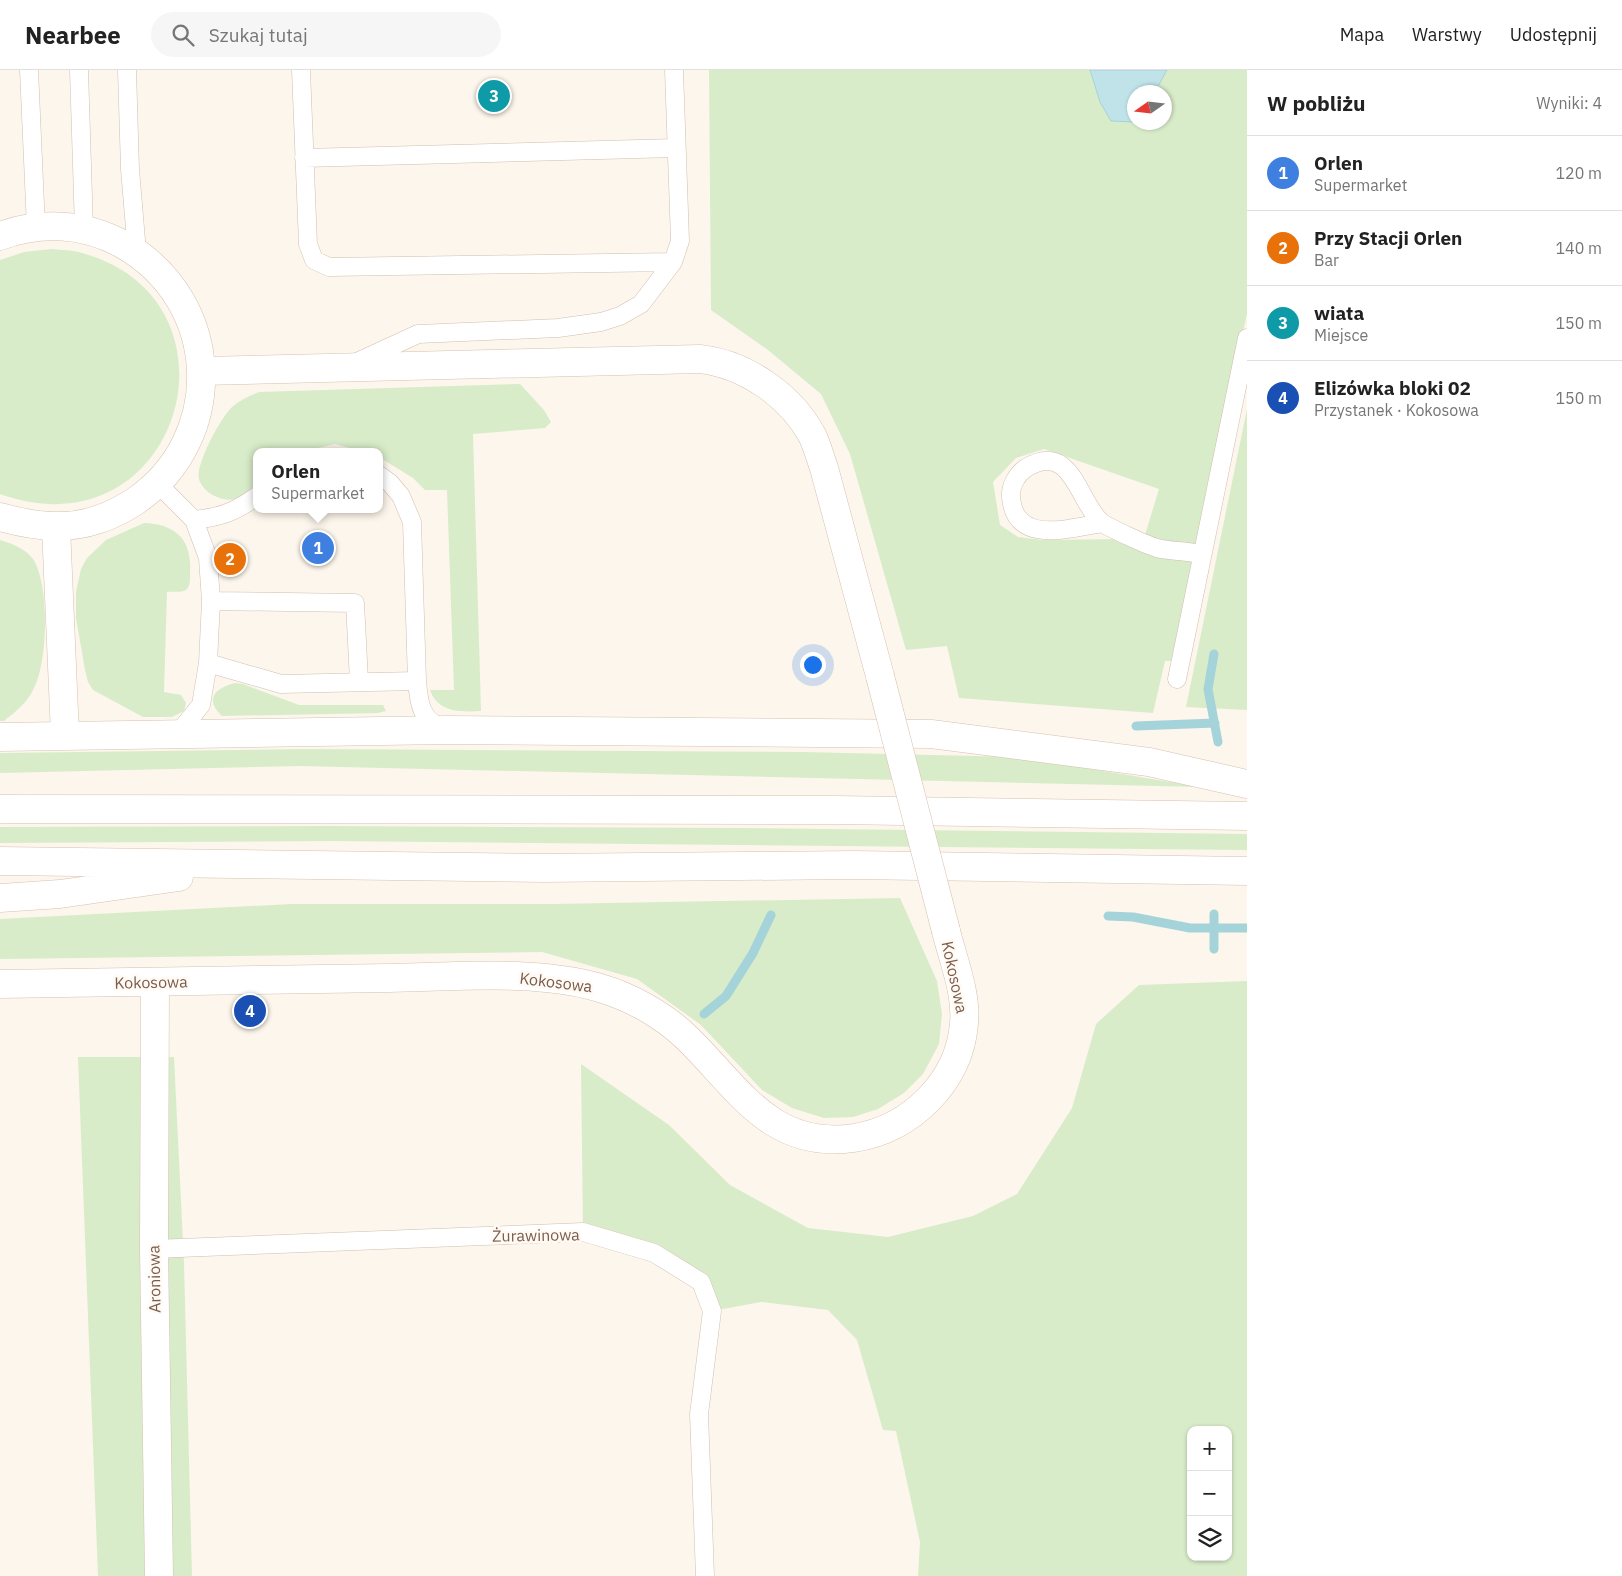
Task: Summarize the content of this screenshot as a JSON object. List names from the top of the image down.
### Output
{
  "streets": {
    "street": ["Kokosowa", "Aroniowa"],
    "lane": ["Żurawinowa"]
  },
  "crossings": [
    ["Kokosowa", "Aroniowa"],
    ["Żurawinowa", "Aroniowa"]
  ],
  "north": "left",
  "page": {
    "header": "Nearbee",
    "search": "Szukaj tutaj",
    "nav": ["Mapa", "Warstwy", "Udostępnij"],
    "heading": ["W pobliżu", "Wyniki: 4"],
    "pins": [
      "3",
      "1",
      "2",
      "4"
    ],
    "list": [
      {
        "mark": "1",
        "name": "Orlen",
        "note": "Supermarket",
        "value": "120 m"
      },
      {
        "mark": "2",
        "name": "Przy Stacji Orlen",
        "note": "Bar",
        "value": "140 m"
      },
      {
        "mark": "3",
        "name": "wiata",
        "note": "Miejsce",
        "value": "150 m"
      },
      {
        "mark": "4",
        "name": "Elizówka bloki 02",
        "note": "Przystanek · Kokosowa",
        "value": "150 m"
      }
    ],
    "popup": ["Orlen", "Supermarket"],
    "map_buttons": ["+", "−"]
  }
}
